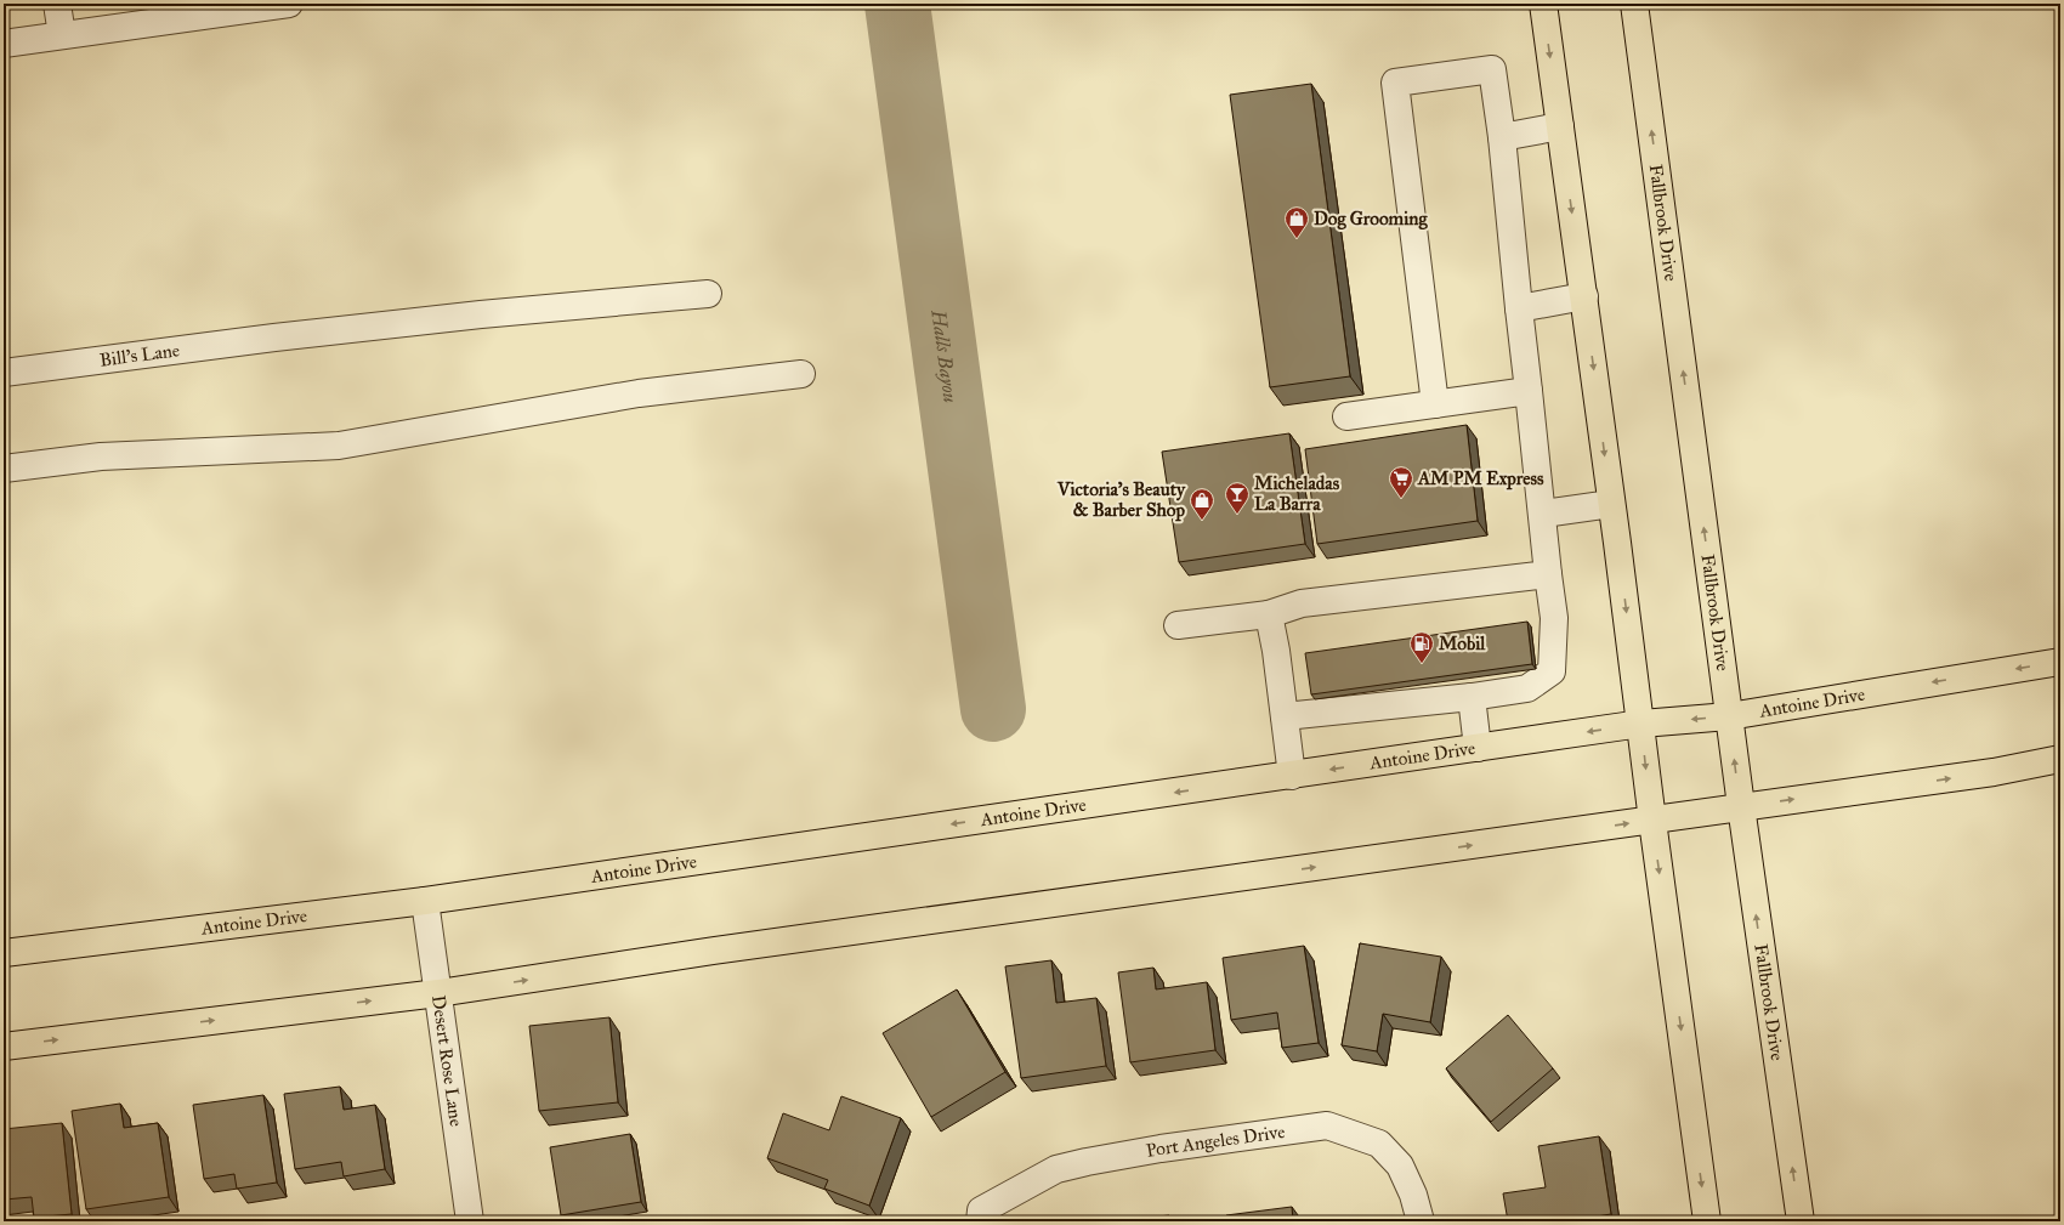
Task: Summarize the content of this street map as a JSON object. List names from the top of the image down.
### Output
{
  "streets": {
    "main road": ["Fallbrook Drive", "Antoine Drive"],
    "street": ["Bill's Lane", "Desert Rose Lane", "Port Angeles Drive"]
  },
  "crossings": [
    ["Fallbrook Drive", "Antoine Drive"],
    ["Antoine Drive", "Desert Rose Lane"]
  ],
  "water": ["Halls Bayou"],
  "places": {
    "shop": ["Dog Grooming", "Victoria's Beauty & Barber Shop"],
    "supermarket": ["AM PM Express"],
    "bar": ["Micheladas La Barra"],
    "fuel station": ["Mobil"]
  }
}
